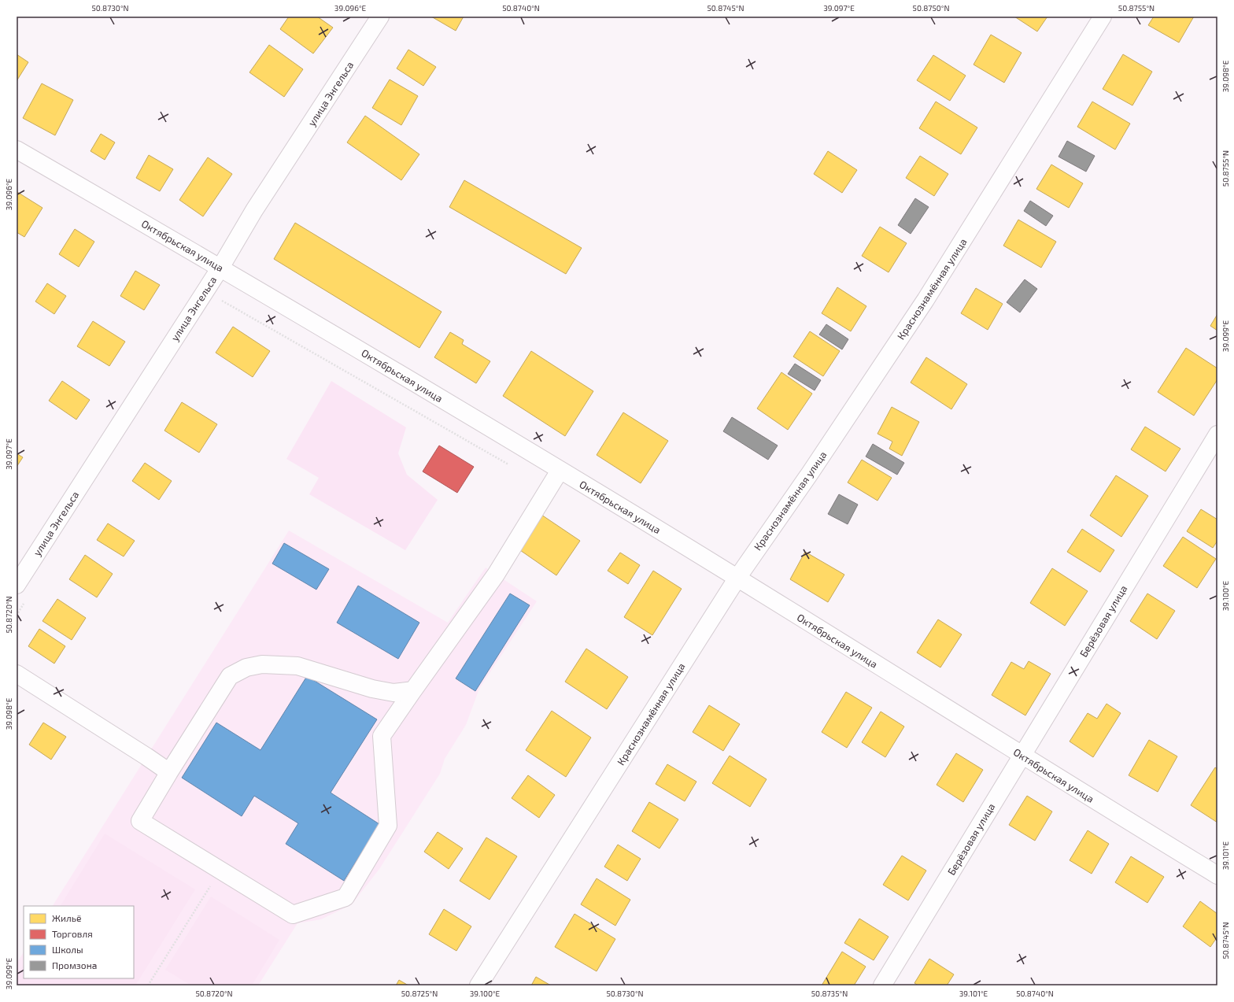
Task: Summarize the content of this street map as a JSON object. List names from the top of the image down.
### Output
{
  "streets": {
    "street": [
      "улица Энгельса",
      "Октябрьская улица",
      "Краснознамённая улица",
      "Берёзовая улица"
    ]
  },
  "crossings": [
    ["улица Энгельса", "Октябрьская улица"],
    ["Октябрьская улица", "Краснознамённая улица"],
    ["Октябрьская улица", "Берёзовая улица"]
  ],
  "legend": [
    "Жильё",
    "Торговля",
    "Школы",
    "Промзона"
  ],
  "coordinates": [
    "50.8730°N",
    "39.096°E",
    "50.8740°N",
    "50.8745°N",
    "39.097°E",
    "50.8750°N",
    "50.8755°N",
    "39.098°E",
    "39.099°E",
    "39.100°E",
    "50.8720°N",
    "39.101°E",
    "50.8725°N",
    "50.8735°N"
  ]
}
